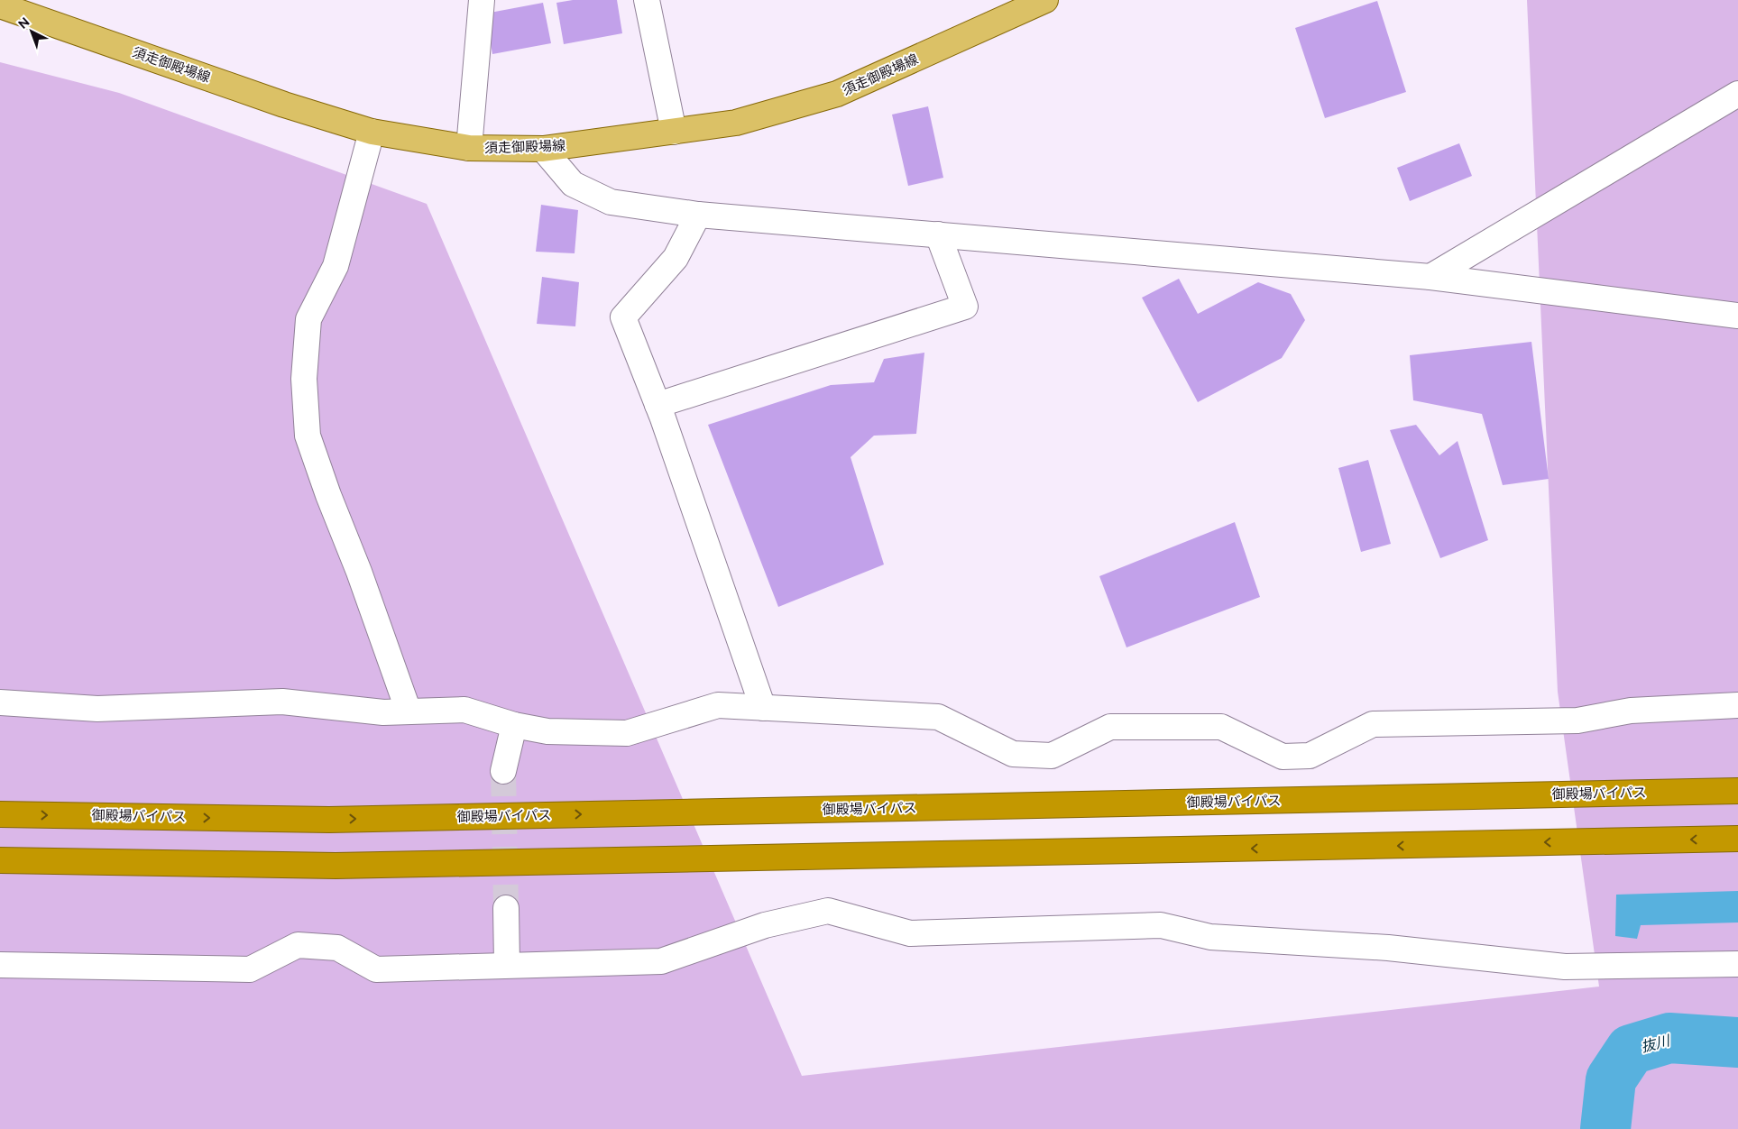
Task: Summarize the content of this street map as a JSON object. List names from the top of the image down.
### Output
{
  "streets": {
    "highway": ["御殿場バイパス"],
    "main road": ["須走御殿場線"]
  },
  "water": ["抜川"],
  "north": "top left"
}
